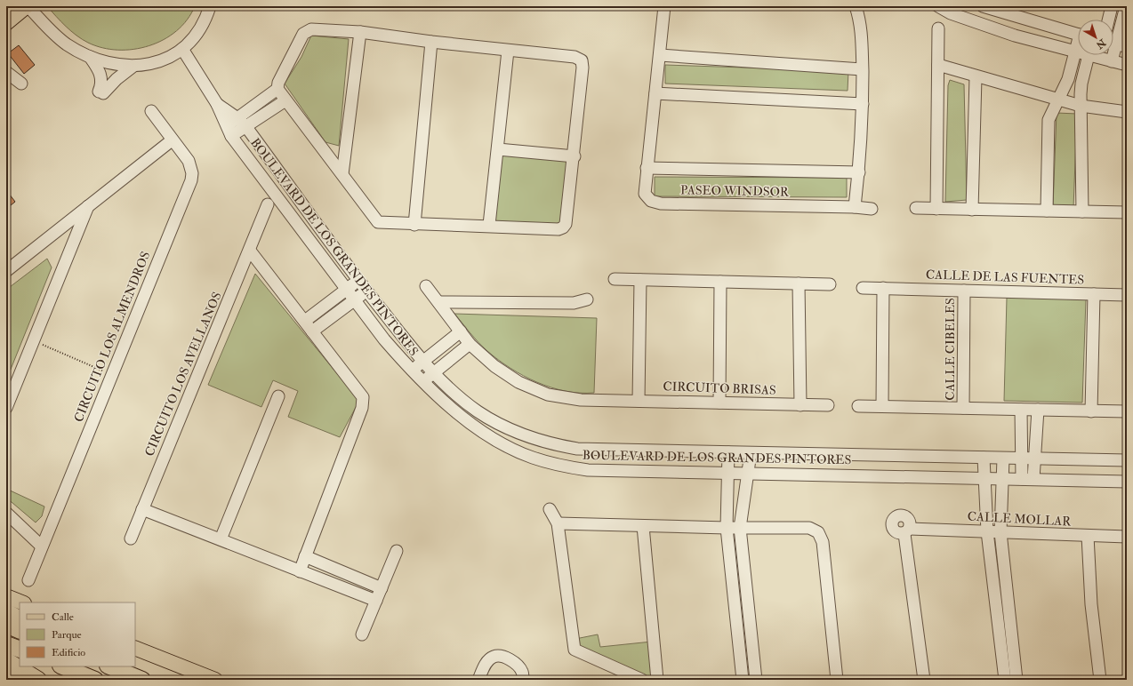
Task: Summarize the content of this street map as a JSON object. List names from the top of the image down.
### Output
{
  "streets": {
    "street": [
      "PASEO WINDSOR",
      "BOULEVARD DE LOS GRANDES PINTORES",
      "CALLE DE LAS FUENTES",
      "CIRCUITO LOS ALMENDROS",
      "CALLE CIBELES",
      "CIRCUITO LOS AVELLANOS",
      "CIRCUITO BRISAS",
      "CALLE MOLLAR"
    ]
  },
  "crossings": [
    ["CALLE DE LAS FUENTES", "CALLE CIBELES"]
  ],
  "legend": ["Calle", "Parque", "Edificio"],
  "north": "bottom right"
}
